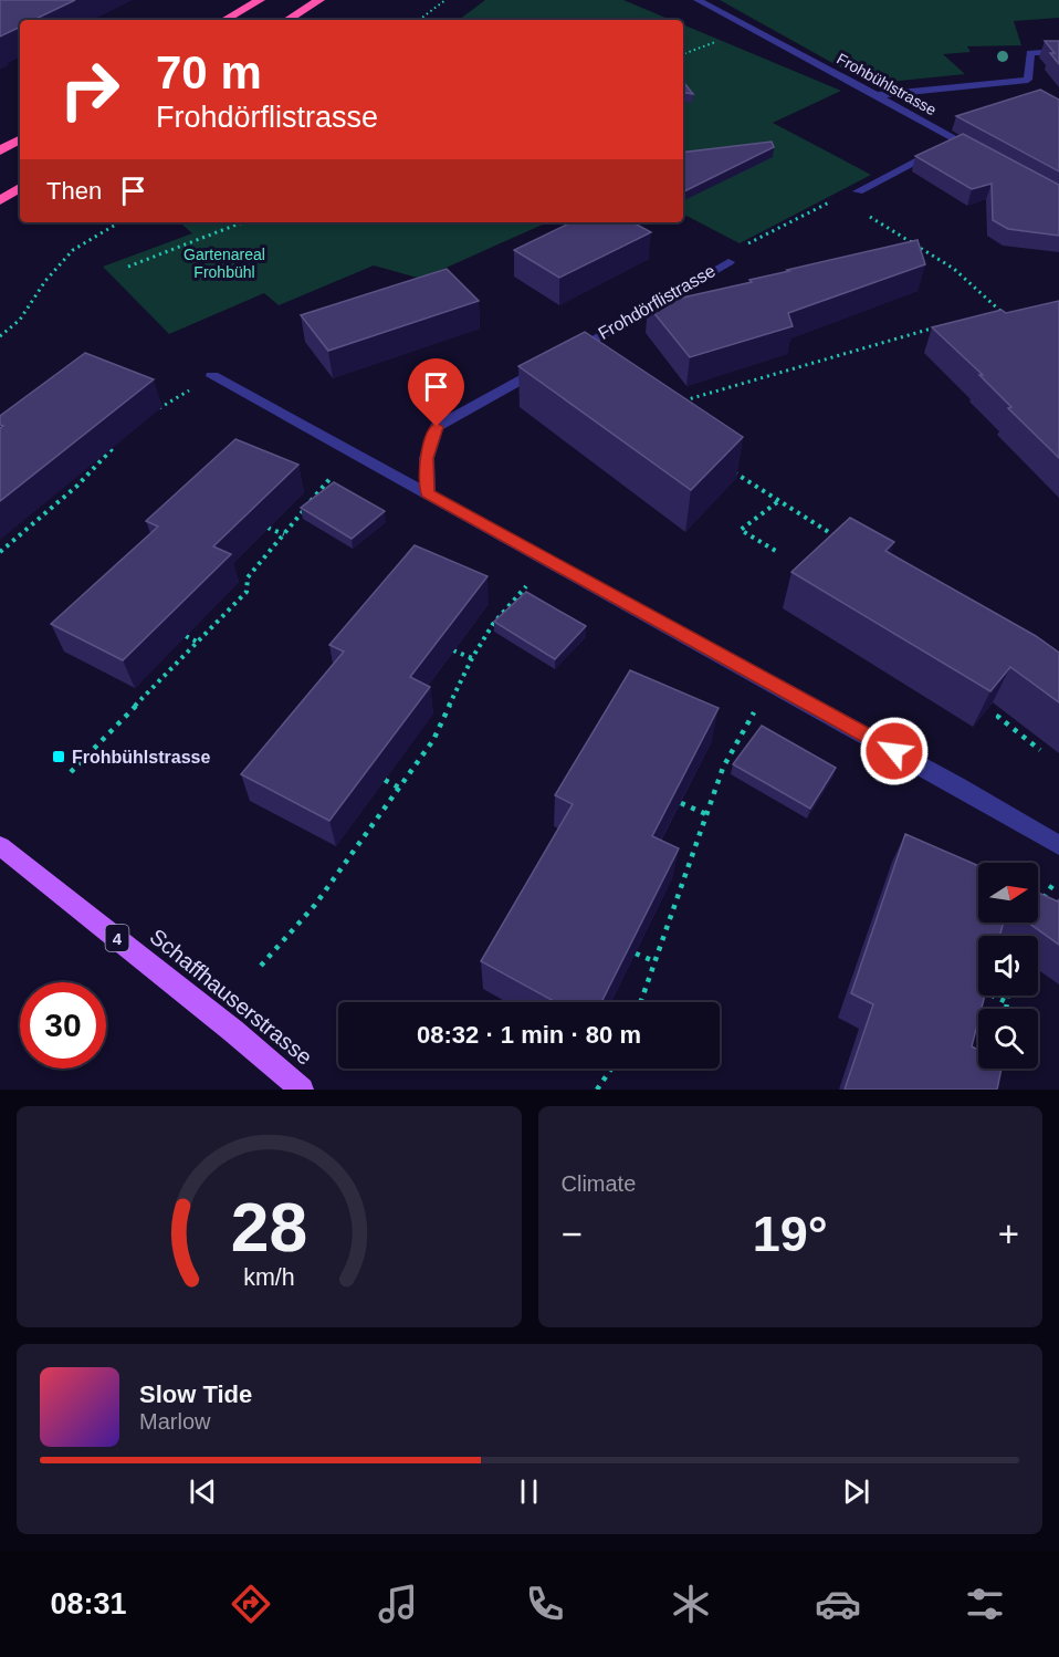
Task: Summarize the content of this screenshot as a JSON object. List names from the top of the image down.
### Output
{
  "streets": {
    "main road": ["4", "Schaffhauserstrasse"],
    "street": ["Frohbühlstrasse", "Frohdörflistrasse"]
  },
  "parks": ["Gartenareal Frohbühl"],
  "places": {
    "transit": ["Frohbühlstrasse"]
  },
  "north": "right",
  "page": {
    "turn": ["70 m", "Frohdörflistrasse"],
    "then": "Then",
    "limit": "30",
    "trip": "08:32 · 1 min · 80 m",
    "tile": "Climate",
    "heat": ["−", "19°", "+"],
    "song": ["Slow Tide", "Marlow"],
    "tabs": "08:31",
    "gauge": ["28", "km/h"]
  }
}
